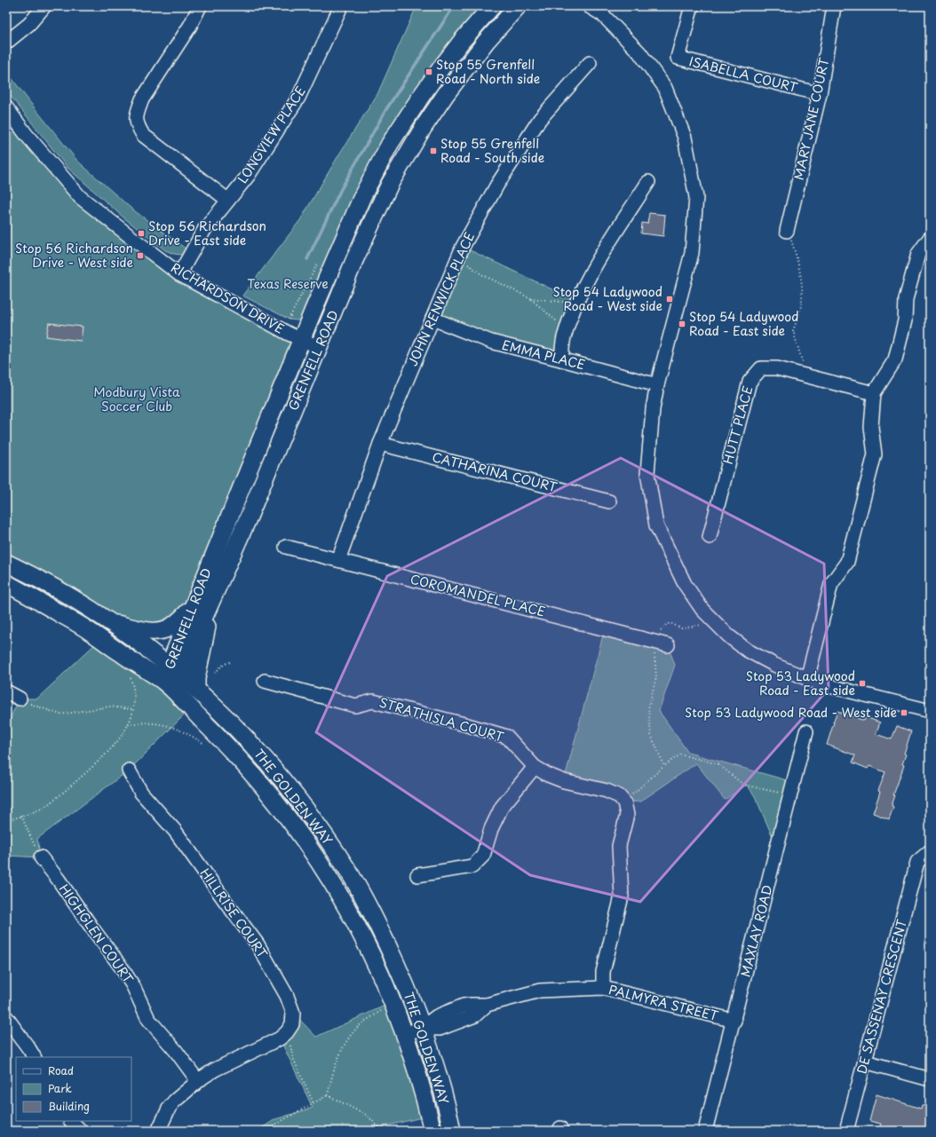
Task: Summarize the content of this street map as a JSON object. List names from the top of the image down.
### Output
{
  "streets": {
    "main road": ["GRENFELL ROAD", "THE GOLDEN WAY"],
    "street": [
      "ISABELLA COURT",
      "MARY JANE COURT",
      "LONGVIEW PLACE",
      "RICHARDSON DRIVE",
      "JOHN RENWICK PLACE",
      "EMMA PLACE",
      "HUTT PLACE",
      "CATHARINA COURT",
      "COROMANDEL PLACE",
      "STRATHISLA COURT",
      "HILLRISE COURT",
      "MAXLAY ROAD",
      "HIGHGLEN COURT",
      "DE SASSENAY CRESCENT",
      "PALMYRA STREET"
    ]
  },
  "crossings": [
    ["ISABELLA COURT", "MARY JANE COURT"],
    ["LONGVIEW PLACE", "RICHARDSON DRIVE"],
    ["RICHARDSON DRIVE", "GRENFELL ROAD"],
    ["JOHN RENWICK PLACE", "EMMA PLACE"],
    ["JOHN RENWICK PLACE", "CATHARINA COURT"],
    ["JOHN RENWICK PLACE", "COROMANDEL PLACE"],
    ["GRENFELL ROAD", "THE GOLDEN WAY"],
    ["THE GOLDEN WAY", "PALMYRA STREET"],
    ["MAXLAY ROAD", "PALMYRA STREET"]
  ],
  "parks": ["Texas Reserve", "Modbury Vista Soccer Club"],
  "places": {
    "transit": [
      "Stop 55 Grenfell Road - North side",
      "Stop 55 Grenfell Road - South side",
      "Stop 56 Richardson Drive - East side",
      "Stop 56 Richardson Drive - West side",
      "Stop 54 Ladywood Road - West side",
      "Stop 54 Ladywood Road - East side",
      "Stop 53 Ladywood Road - East side",
      "Stop 53 Ladywood Road - West side"
    ]
  },
  "legend": ["Road", "Park", "Building"]
}
